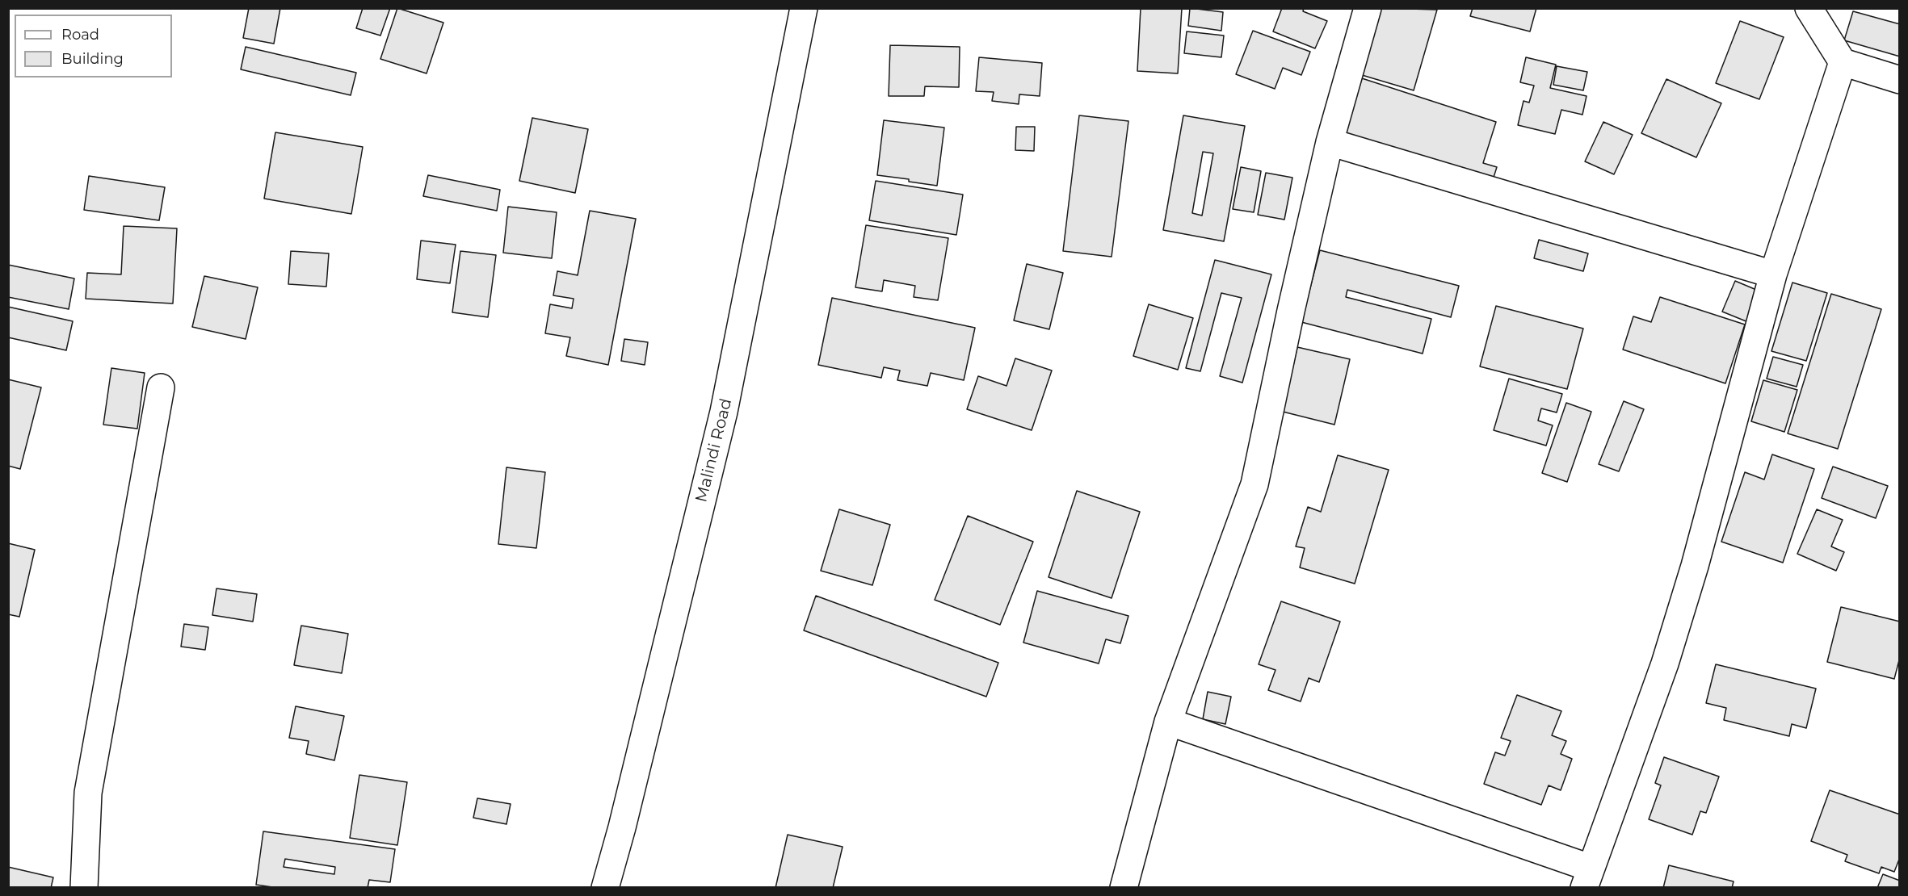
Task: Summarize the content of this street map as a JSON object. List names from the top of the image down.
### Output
{
  "streets": {
    "main road": ["Malindi Road"]
  },
  "legend": ["Road", "Building"]
}
